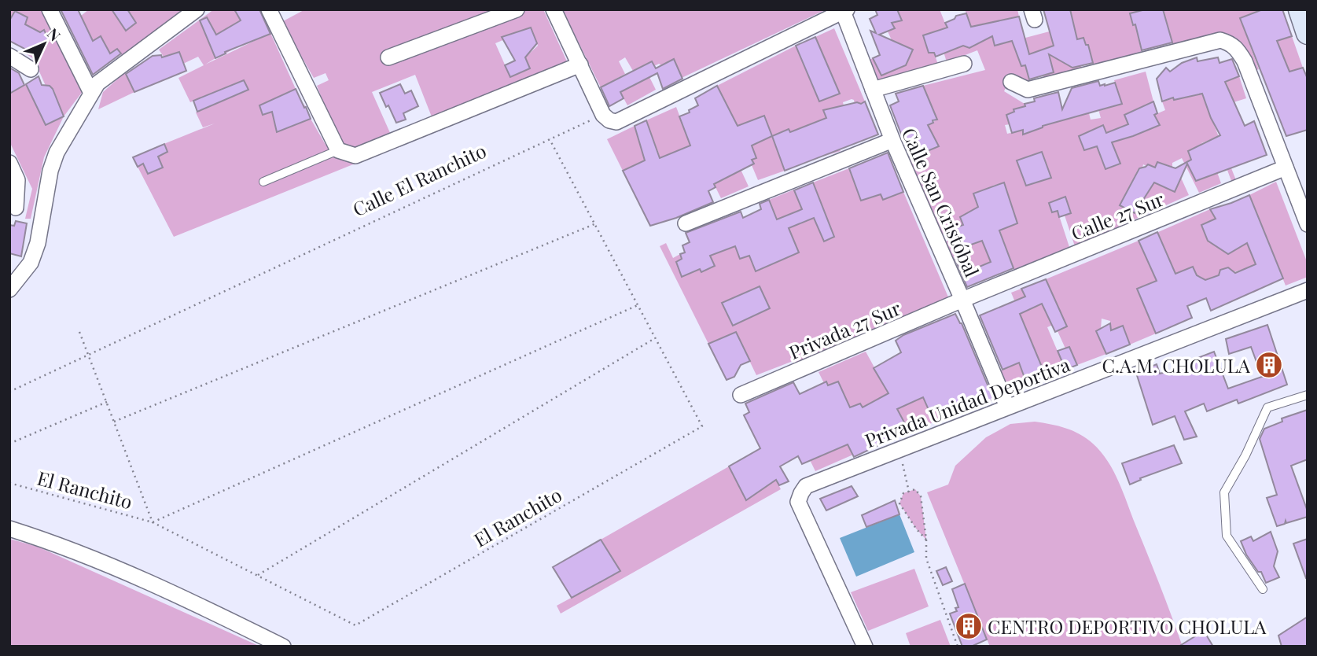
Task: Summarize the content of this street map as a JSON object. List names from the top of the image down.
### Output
{
  "streets": {
    "street": [
      "Calle San Cristóbal",
      "Calle 27 Sur",
      "Privada 27 Sur",
      "Privada Unidad Deportiva"
    ],
    "path": ["Calle El Ranchito", "El Ranchito"]
  },
  "crossings": [
    ["Calle El Ranchito", "El Ranchito"],
    ["Calle San Cristóbal", "Calle 27 Sur"],
    ["Calle San Cristóbal", "Privada 27 Sur"],
    ["Calle San Cristóbal", "Privada Unidad Deportiva"],
    ["Calle 27 Sur", "Privada 27 Sur"]
  ],
  "places": {
    "building": ["C.A.M. CHOLULA", "CENTRO DEPORTIVO CHOLULA"]
  },
  "north": "top right"
}
